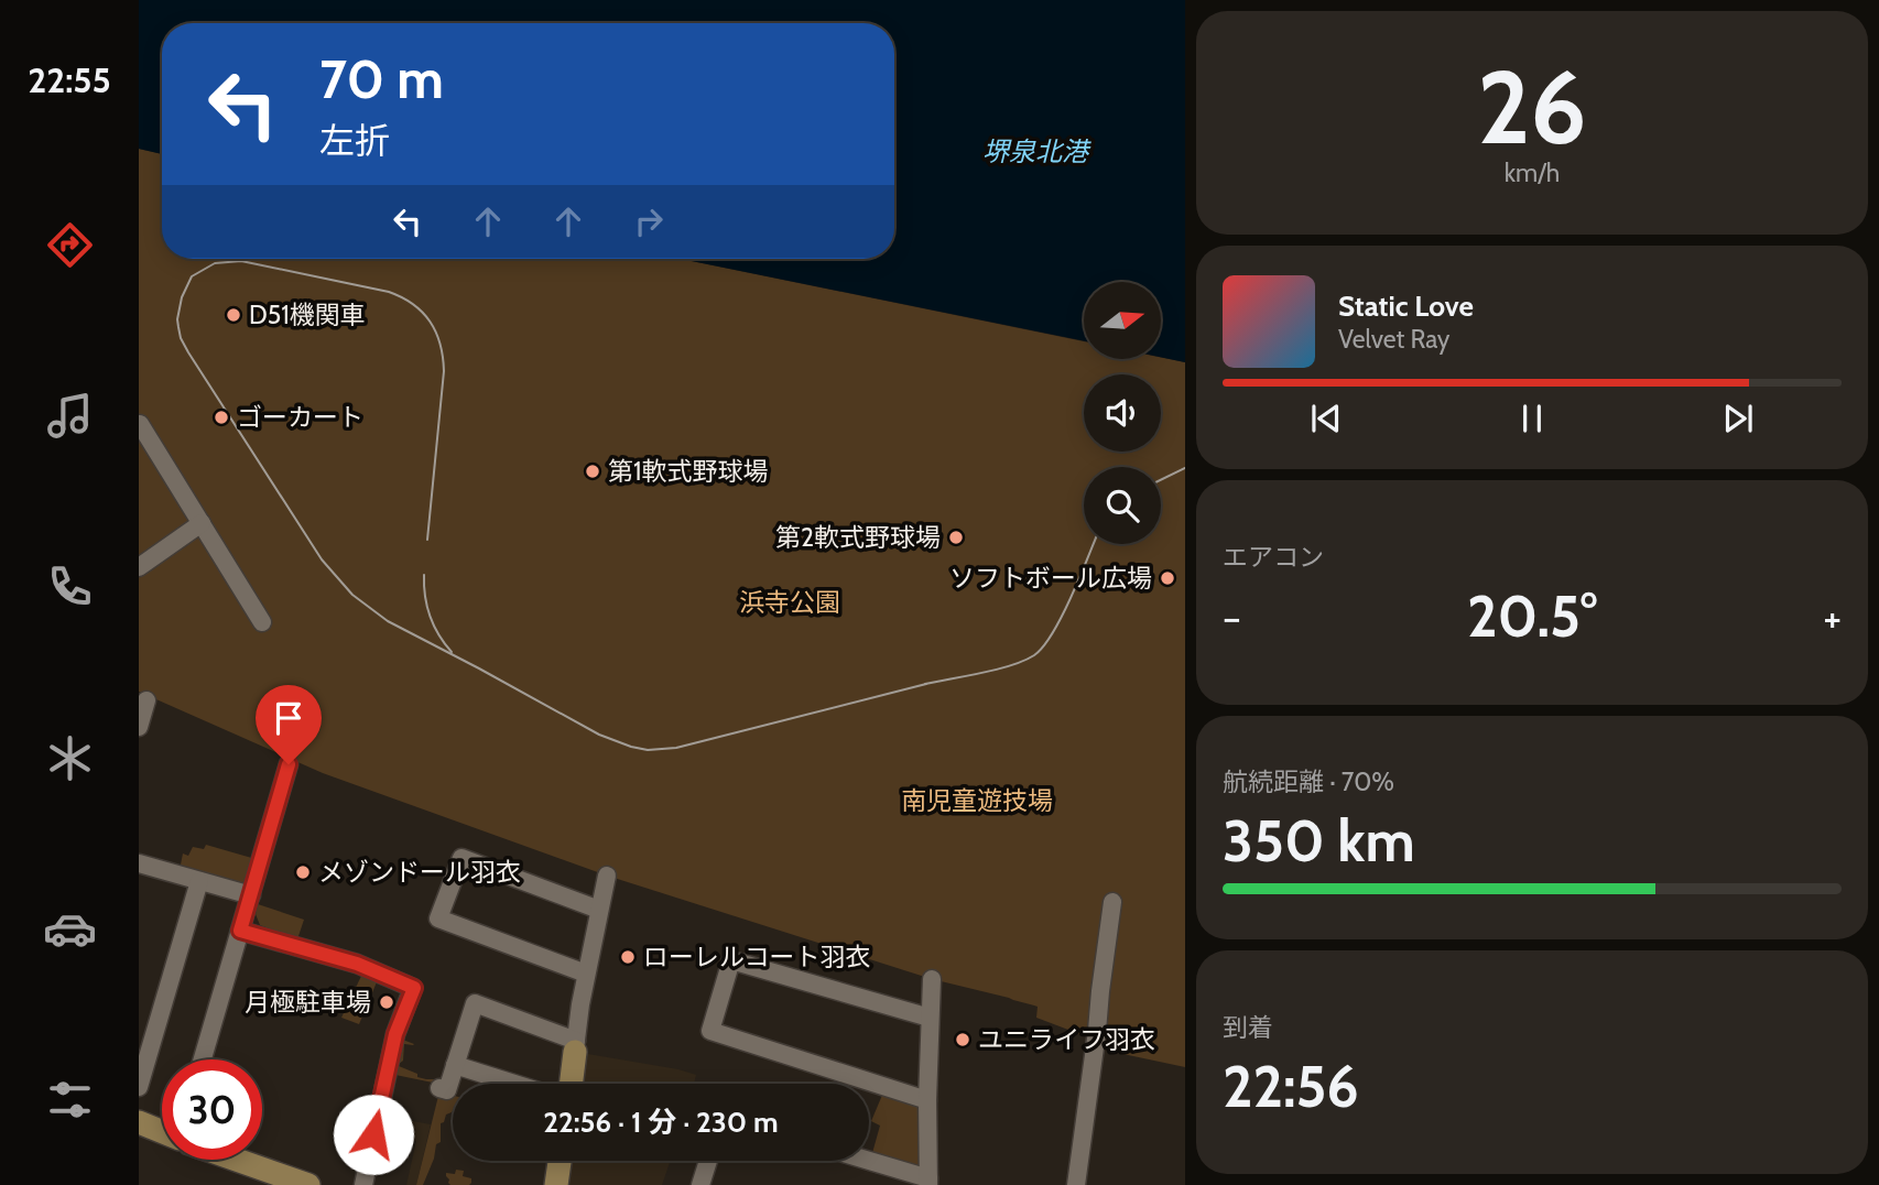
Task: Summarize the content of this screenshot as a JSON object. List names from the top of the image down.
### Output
{
  "water": ["堺泉北港"],
  "parks": ["浜寺公園", "南児童遊技場"],
  "places": [
    "D51機関車",
    "ゴーカート",
    "第1軟式野球場",
    "第2軟式野球場",
    "ソフトボール広場",
    "メゾンドール羽衣",
    "ローレルコート羽衣",
    "月極駐車場",
    "ユニライフ羽衣"
  ],
  "north": "right",
  "page": {
    "tabs": "22:55",
    "tile": [
      ["26", "km/h"],
      "エアコン",
      ["航続距離 · 70%", "350 km"],
      ["到着", "22:56"]
    ],
    "turn": ["70 m", "左折"],
    "song": ["Static Love", "Velvet Ray"],
    "heat": ["−", "20.5°", "+"],
    "limit": "30",
    "trip": "22:56 · 1 分 · 230 m"
  }
}
